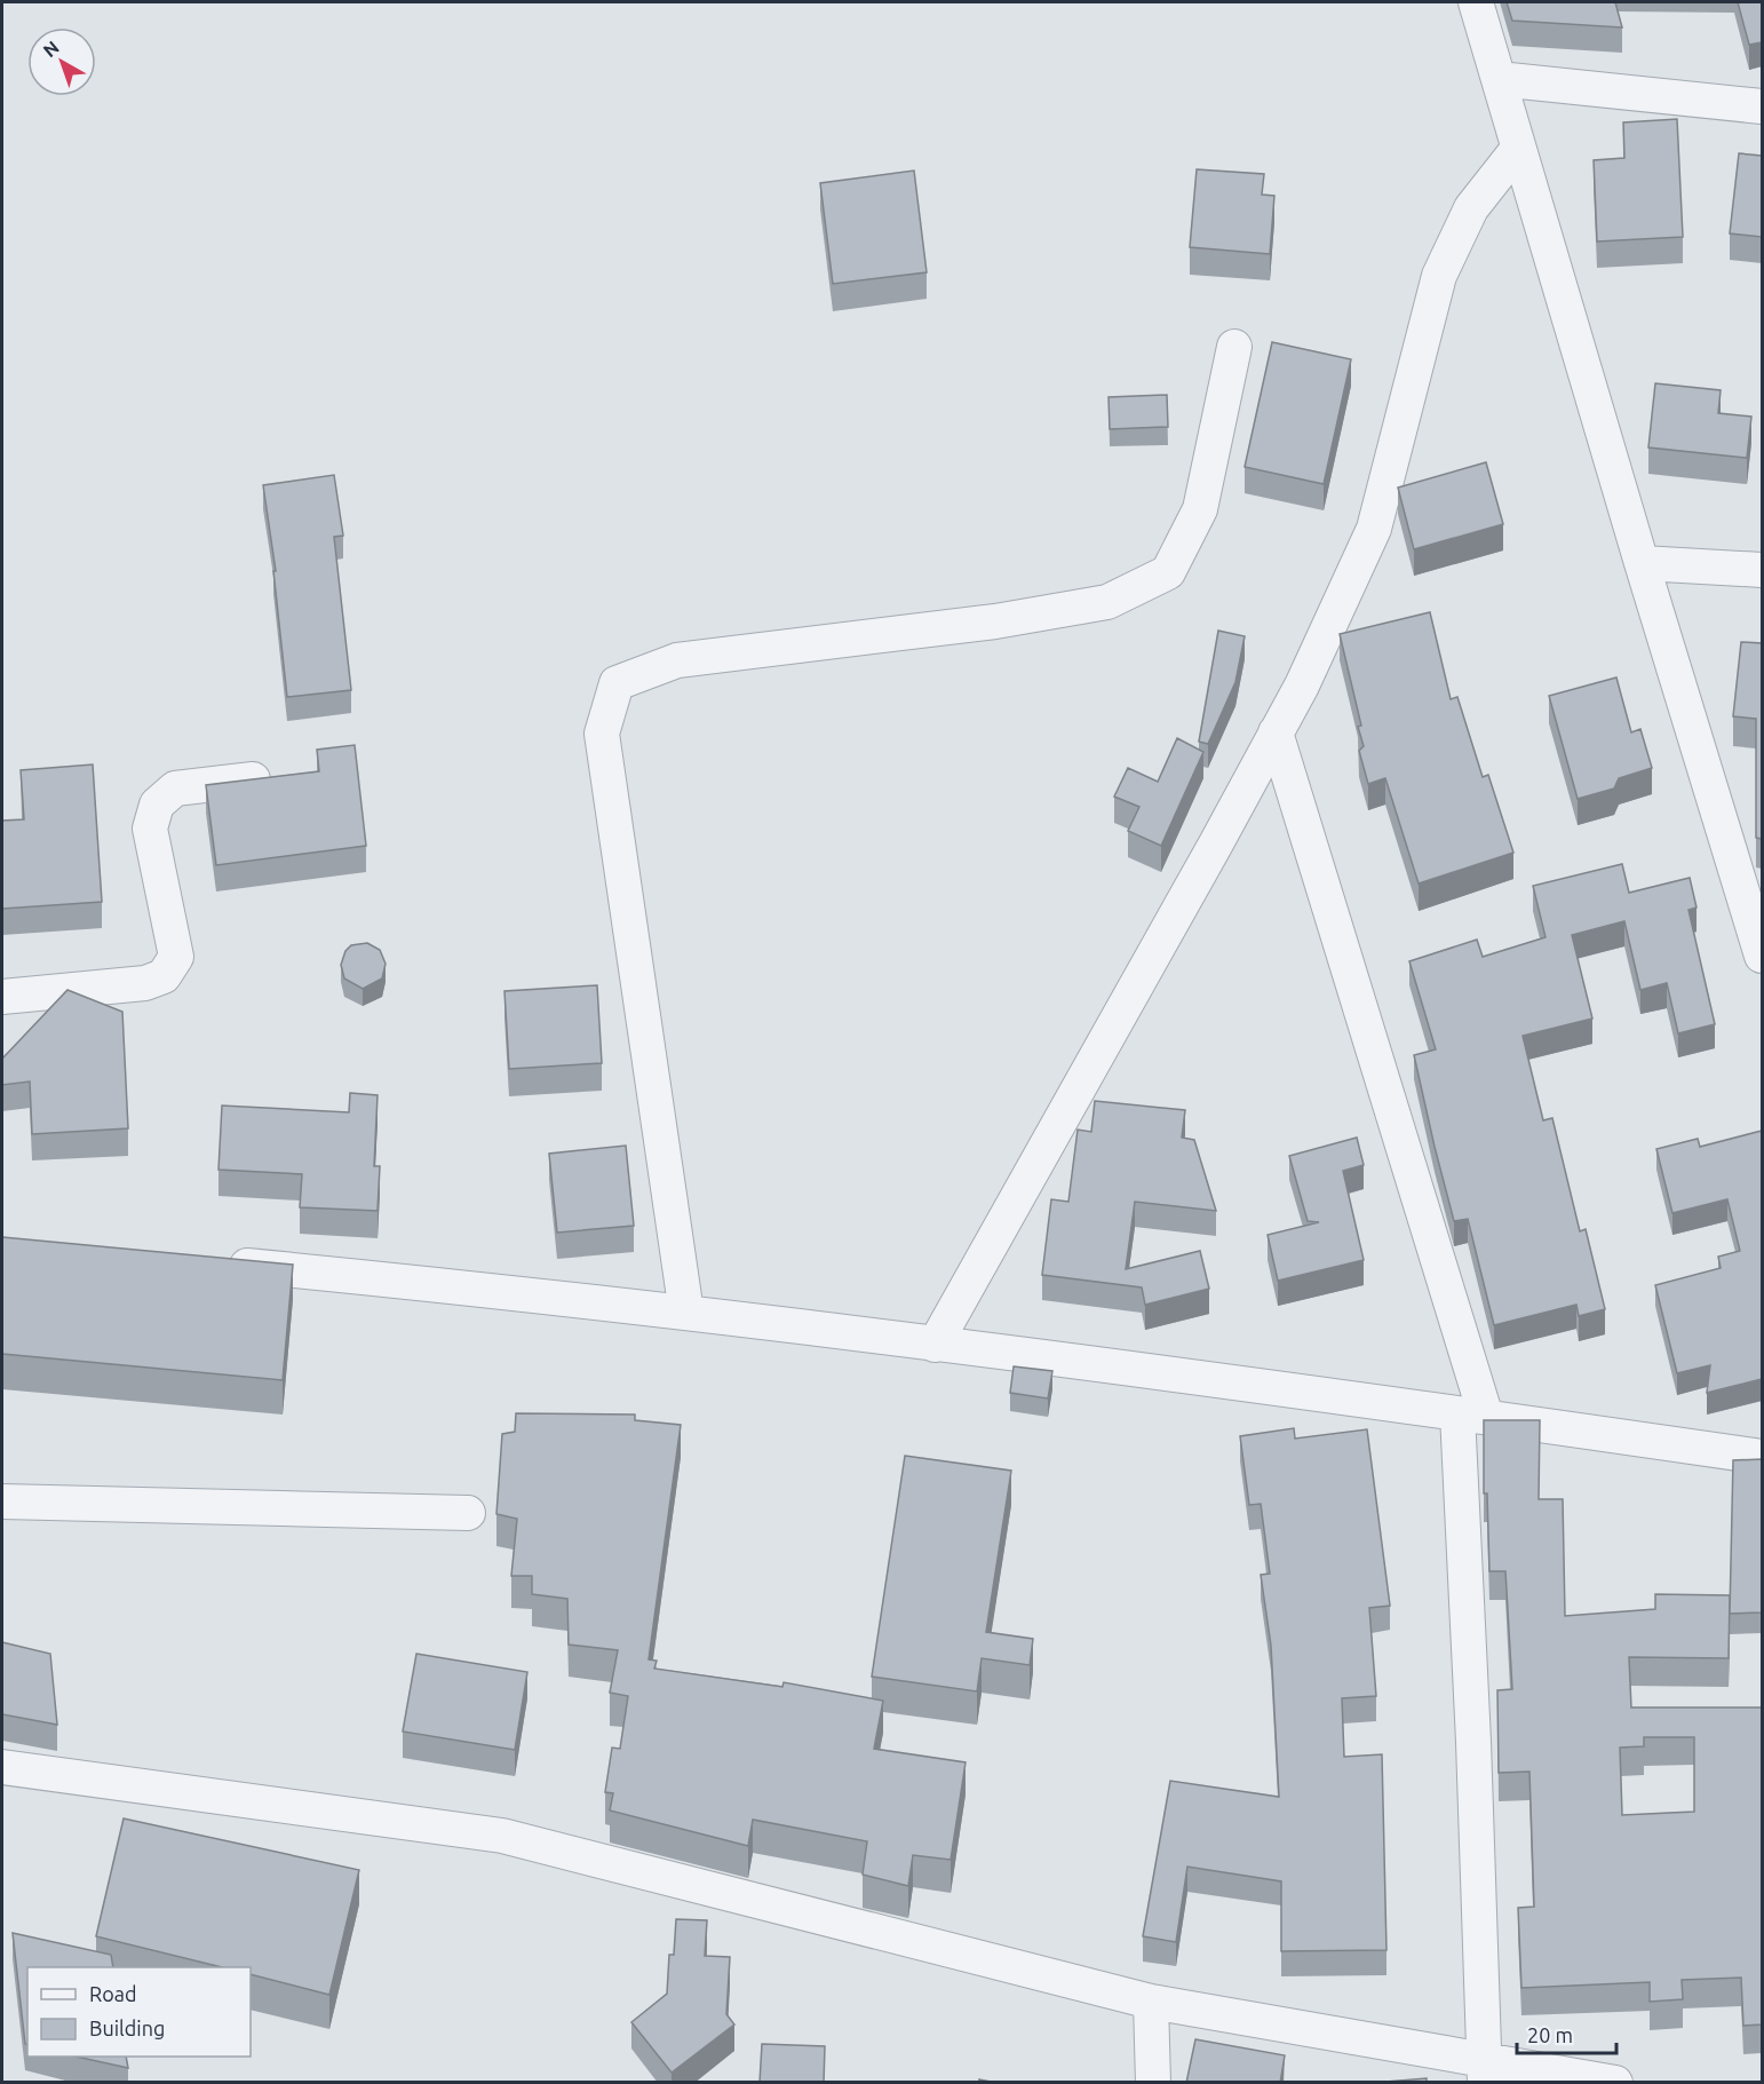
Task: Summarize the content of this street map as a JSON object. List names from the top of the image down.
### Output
{
  "legend": ["Road", "Building"],
  "scale_bar": "20 m",
  "north": "top left"
}
